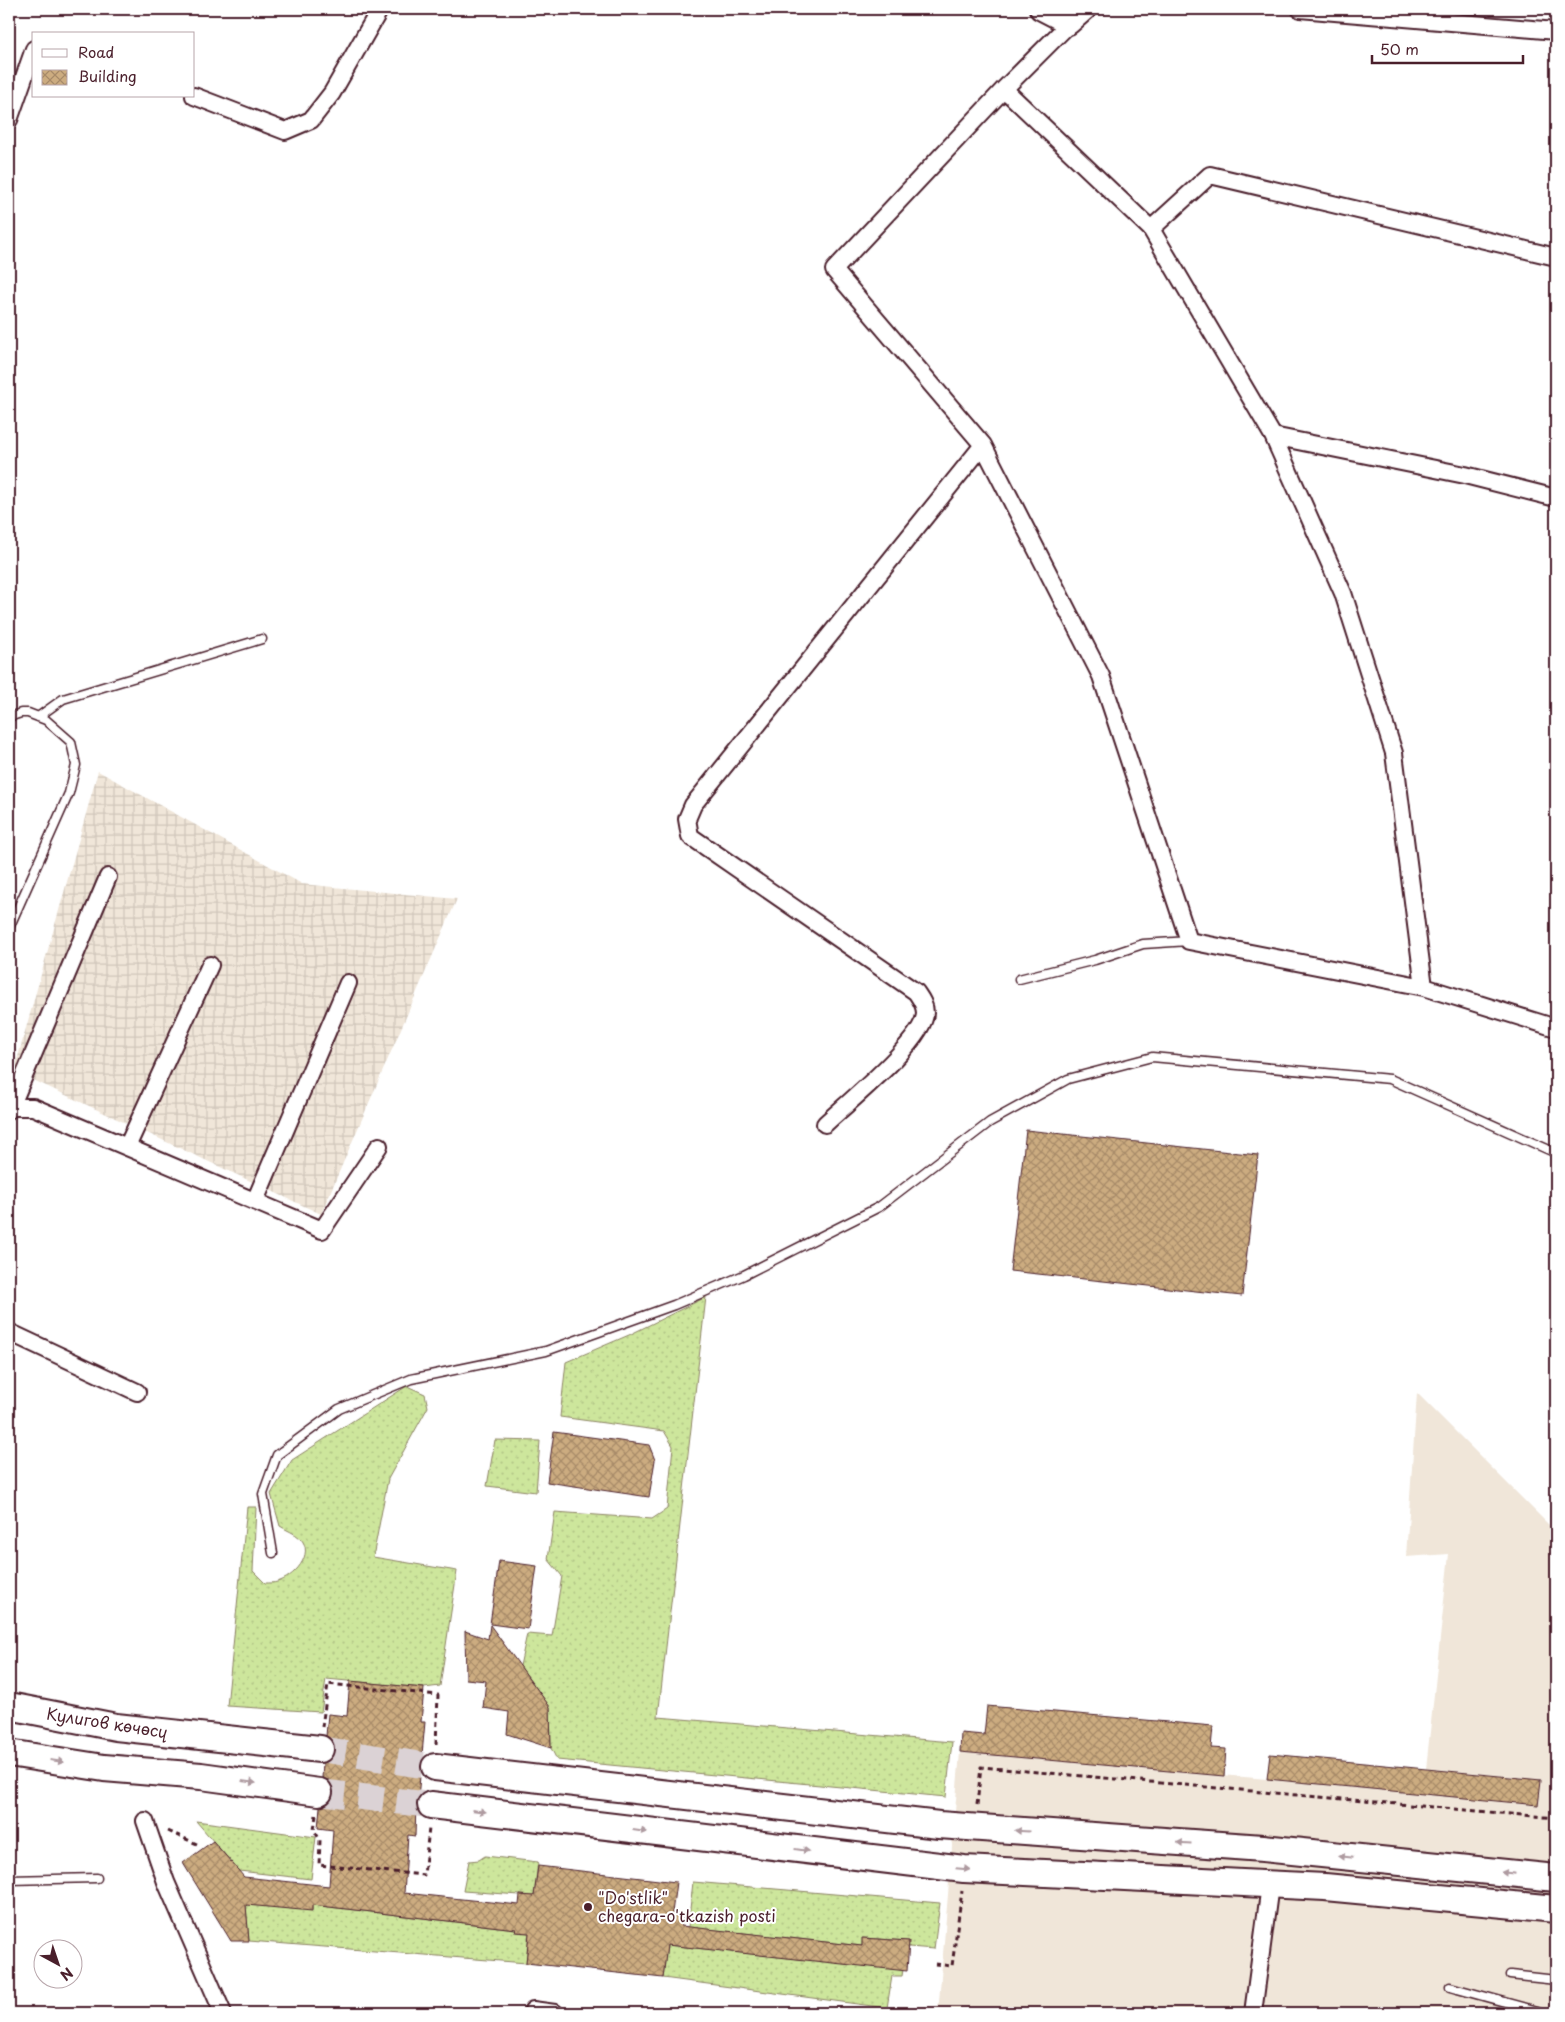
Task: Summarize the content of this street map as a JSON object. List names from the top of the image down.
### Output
{
  "streets": {
    "highway": ["Кулигов көчөсү"]
  },
  "places": ["\"Do'stlik\" chegara-o'tkazish posti"],
  "legend": ["Road", "Building"],
  "scale_bar": "50 m",
  "north": "bottom right"
}
